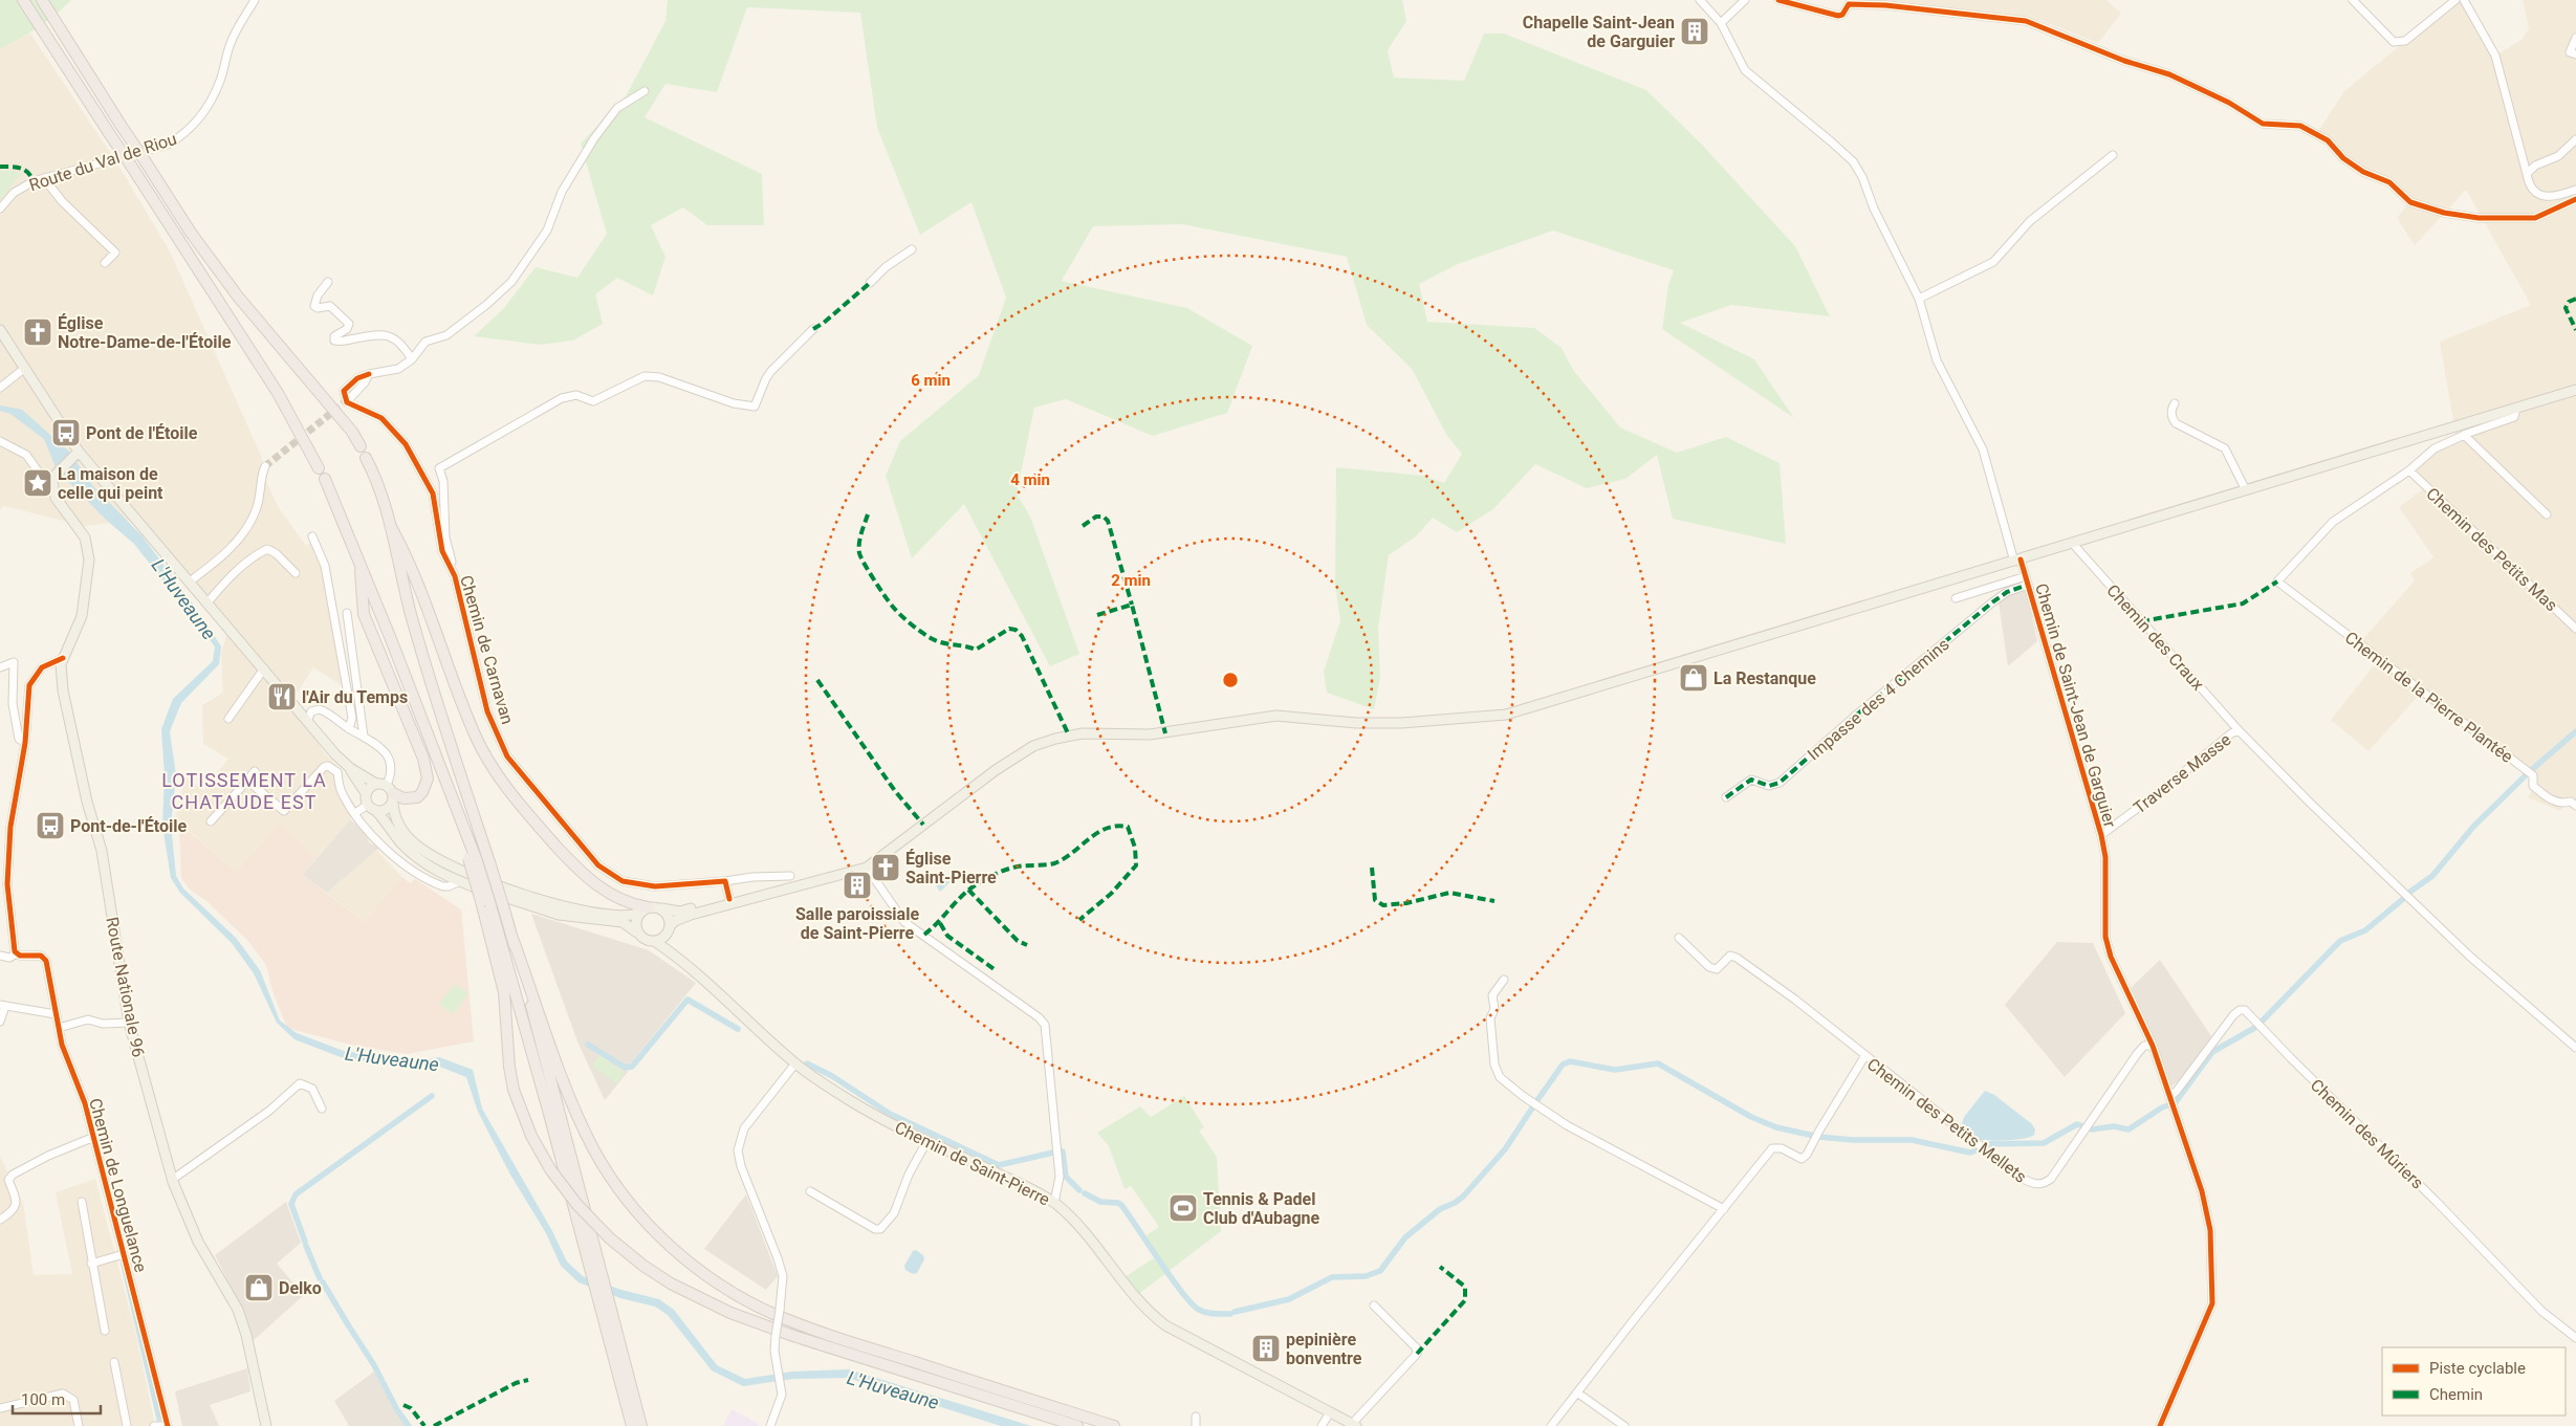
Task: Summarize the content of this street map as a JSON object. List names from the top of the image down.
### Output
{
  "streets": {
    "main road": ["Route Nationale 96", "Chemin de Saint-Pierre"],
    "street": [
      "Route du Val de Riou",
      "Chemin des Petits Mas",
      "Chemin des Craux",
      "Chemin de Carnavan",
      "Chemin de la Pierre Plantée",
      "Impasse des 4 Chemins",
      "Chemin de Saint-Jean de Garguier",
      "Traverse Masse",
      "Chemin des Petits Mellets",
      "Chemin des Mûriers",
      "Chemin de Longuelance"
    ]
  },
  "crossings": [
    ["Chemin des Petits Mas", "Chemin de la Pierre Plantée"],
    ["Chemin des Craux", "Traverse Masse"],
    ["Impasse des 4 Chemins", "Chemin de Saint-Jean de Garguier"],
    ["Chemin de Saint-Jean de Garguier", "Traverse Masse"],
    ["Chemin de Saint-Jean de Garguier", "Chemin des Petits Mellets"],
    ["Chemin de Saint-Jean de Garguier", "Chemin des Mûriers"]
  ],
  "districts": ["LOTISSEMENT LA CHATAUDE EST"],
  "water": ["L'Huveaune"],
  "places": {
    "building": ["Chapelle Saint-Jean de Garguier", "Salle paroissiale de Saint-Pierre", "pepinière bonventre"],
    "church": ["Église Notre-Dame-de-l'Étoile", "Église Saint-Pierre"],
    "bus stop": ["Pont de l'Étoile", "Pont-de-l'Étoile"],
    "place": ["La maison de celle qui peint"],
    "shop": ["La Restanque", "Delko"],
    "restaurant": ["l'Air du Temps"],
    "sports": ["Tennis & Padel Club d'Aubagne"]
  },
  "legend": ["Piste cyclable", "Chemin"],
  "scale_bar": "100 m",
  "rings": ["6 min", "4 min", "2 min"]
}
